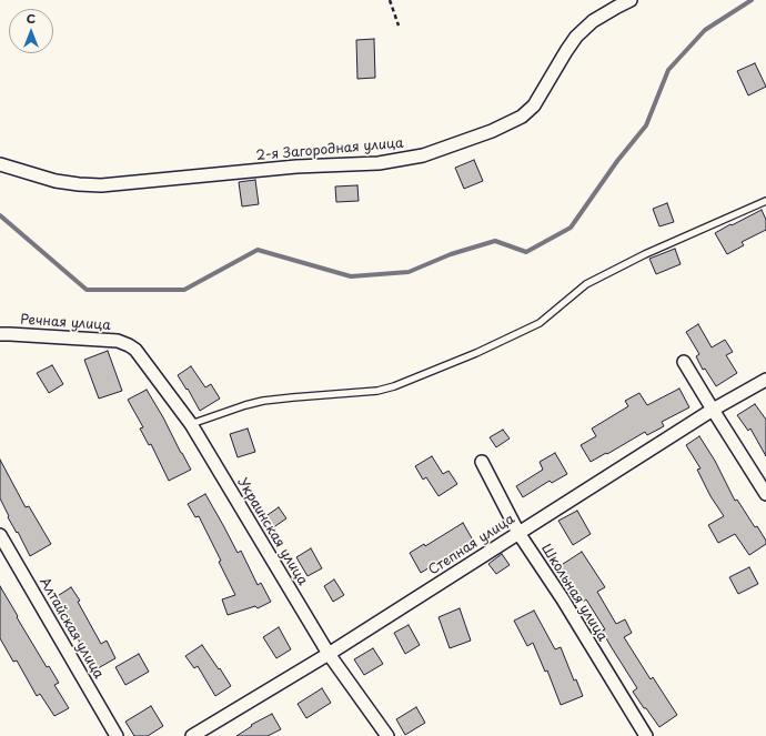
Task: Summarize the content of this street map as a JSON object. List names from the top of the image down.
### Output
{
  "streets": {
    "street": [
      "2-я Загородная улица",
      "Речная улица",
      "Украинская улица",
      "Степная улица",
      "Школьная улица",
      "Алтайская улица"
    ]
  },
  "crossings": [
    ["Речная улица", "Украинская улица"],
    ["Украинская улица", "Степная улица"],
    ["Степная улица", "Школьная улица"]
  ],
  "north": "top"
}
